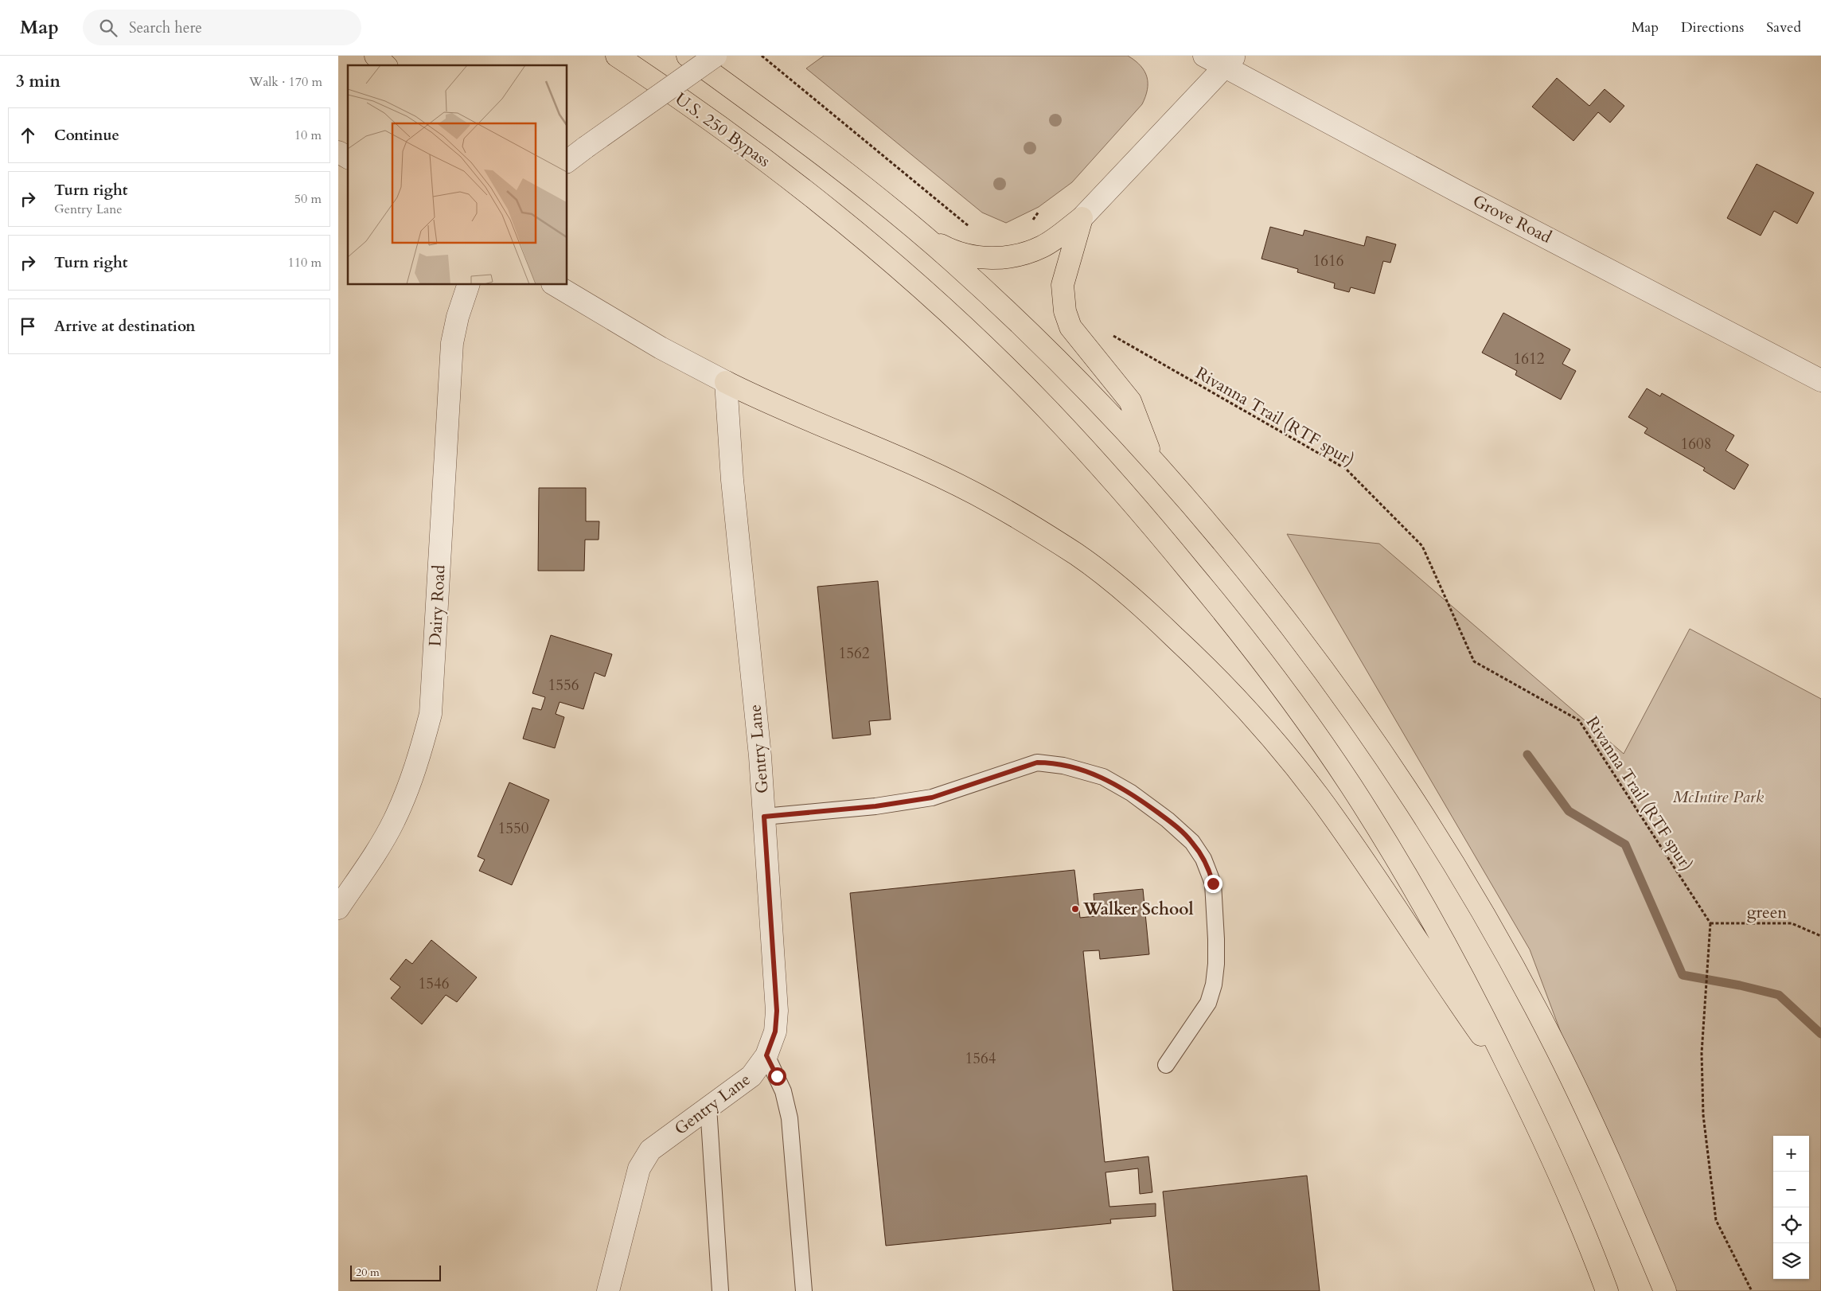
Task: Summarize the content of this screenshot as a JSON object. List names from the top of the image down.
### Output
{
  "streets": {
    "highway": ["U.S. 250 Bypass"],
    "street": ["Grove Road", "Dairy Road", "Gentry Lane"],
    "path": ["Rivanna Trail (RTF spur)", "green"]
  },
  "crossings": [
    ["Rivanna Trail (RTF spur)", "green"]
  ],
  "parks": ["McIntire Park"],
  "places": ["Walker School"],
  "house_numbers": [
    "1616",
    "1612",
    "1608",
    "1562",
    "1556",
    "1550",
    "1546",
    "1564"
  ],
  "scale_bar": "20 m",
  "page": {
    "header": "Map",
    "search": "Search here",
    "nav": ["Map", "Directions", "Saved"],
    "heading": ["3 min", "Walk · 170 m"],
    "list": [
      ["Continue", "10 m"],
      ["Turn right", "Gentry Lane", "50 m"],
      ["Turn right", "110 m"],
      "Arrive at destination"
    ],
    "map_buttons": ["+", "−"],
    "scale": "20 m"
  }
}
